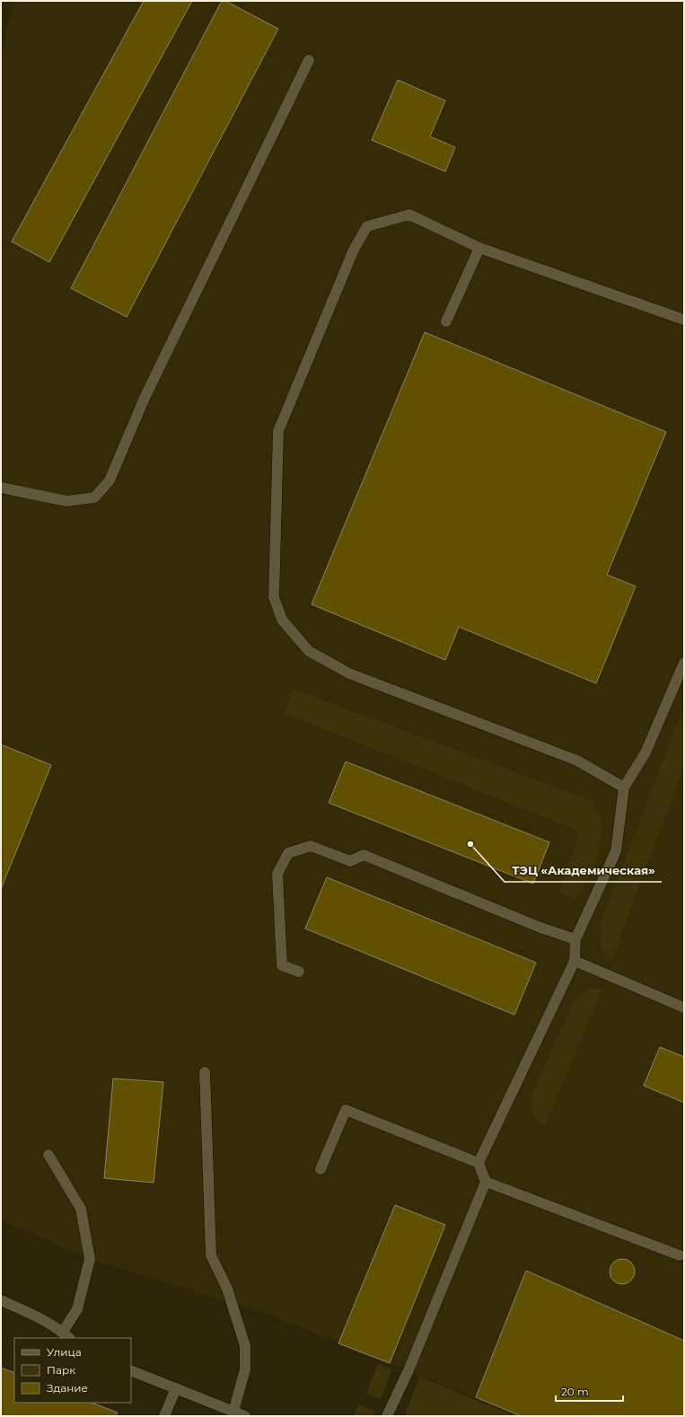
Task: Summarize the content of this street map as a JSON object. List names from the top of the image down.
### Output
{
  "places": ["ТЭЦ «Академическая»"],
  "legend": ["Улица", "Парк", "Здание"],
  "scale_bar": "20 m"
}
